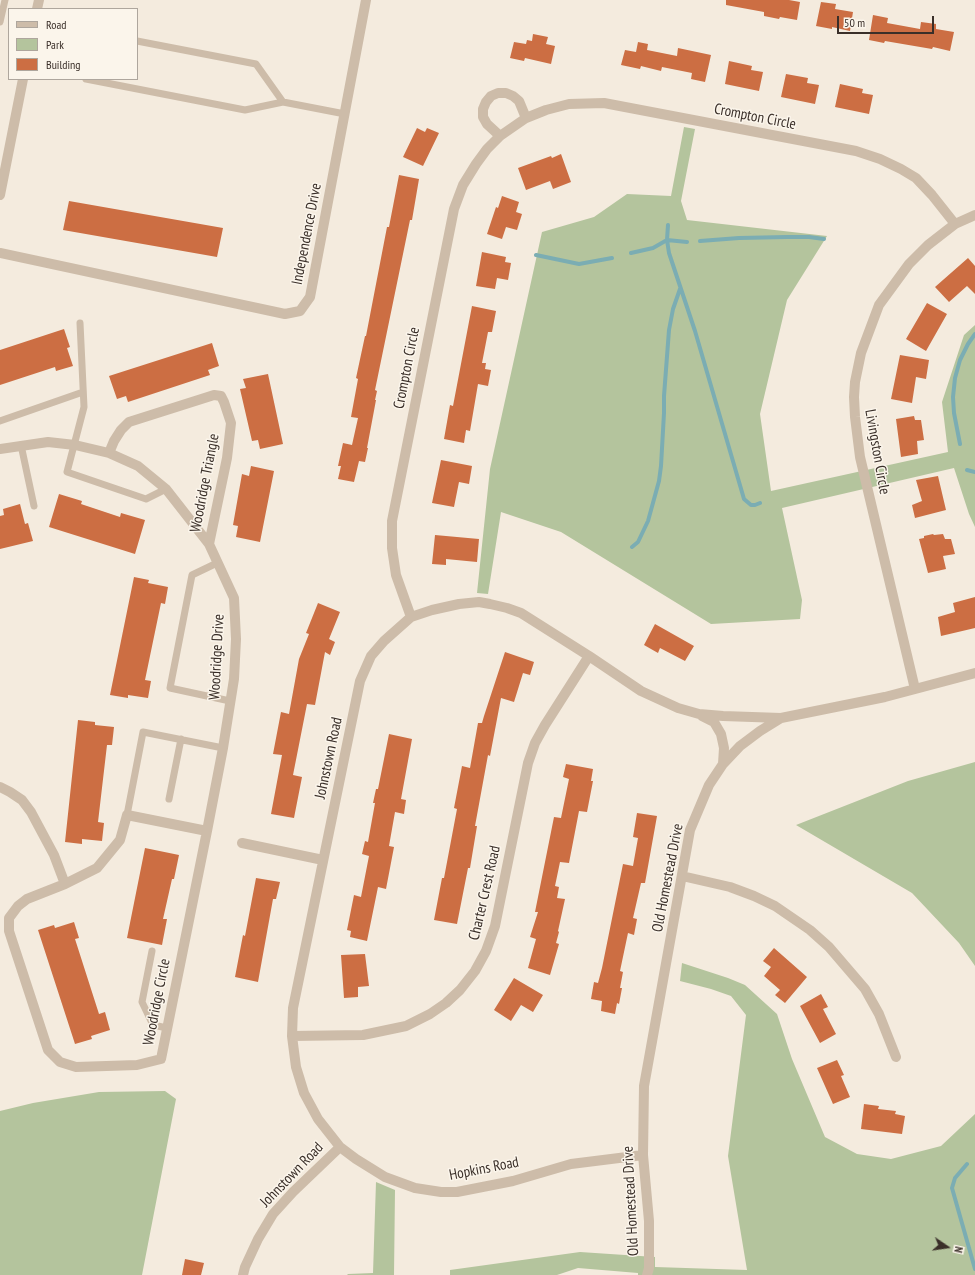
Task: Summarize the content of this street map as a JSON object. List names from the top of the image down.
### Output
{
  "streets": {
    "street": [
      "Crompton Circle",
      "Independence Drive",
      "Livingston Circle",
      "Woodridge Triangle",
      "Woodridge Drive",
      "Johnstown Road",
      "Old Homestead Drive",
      "Charter Crest Road",
      "Woodridge Circle",
      "Hopkins Road"
    ]
  },
  "crossings": [
    ["Crompton Circle", "Livingston Circle"],
    ["Crompton Circle", "Johnstown Road"],
    ["Livingston Circle", "Old Homestead Drive"],
    ["Woodridge Triangle", "Woodridge Drive"],
    ["Woodridge Drive", "Woodridge Circle"],
    ["Johnstown Road", "Old Homestead Drive"],
    ["Johnstown Road", "Charter Crest Road"],
    ["Johnstown Road", "Hopkins Road"],
    ["Old Homestead Drive", "Hopkins Road"]
  ],
  "legend": ["Road", "Park", "Building"],
  "scale_bar": "50 m",
  "north": "right"
}
